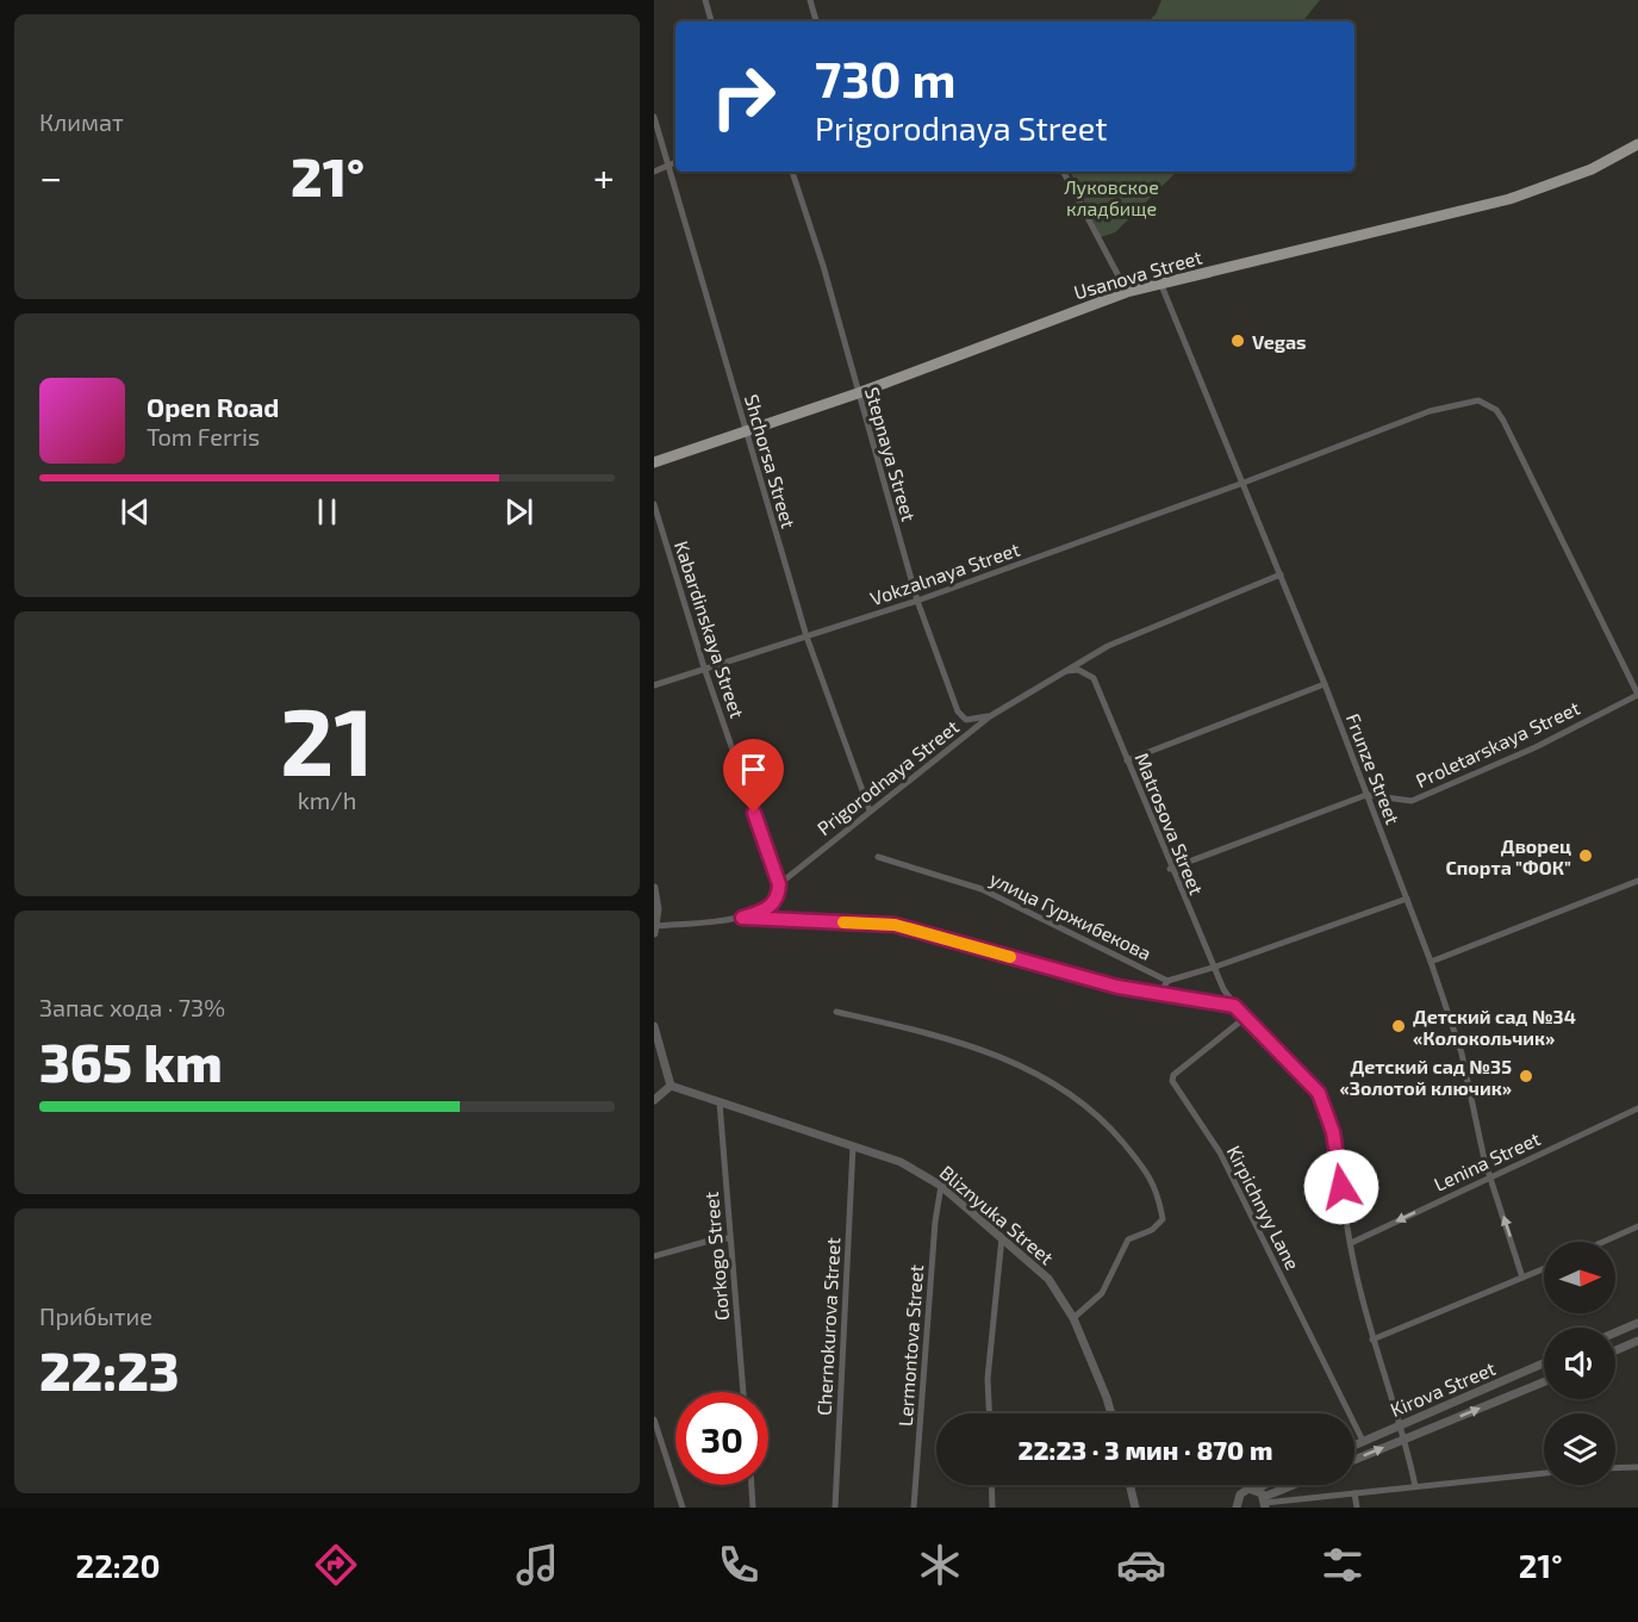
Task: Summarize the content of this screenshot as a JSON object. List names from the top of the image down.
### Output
{
  "streets": {
    "main road": ["Usanova Street"],
    "street": [
      "Stepnaya Street",
      "Shchorsa Street",
      "Vokzalnaya Street",
      "Kabardinskaya Street",
      "Proletarskaya Street",
      "Frunze Street",
      "Prigorodnaya Street",
      "Matrosova Street",
      "улица Гуржибекова",
      "Lenina Street",
      "Kirpichnyy Lane",
      "Bliznyuka Street",
      "Gorkogo Street",
      "Chernokurova Street",
      "Lermontova Street",
      "Kirova Street"
    ]
  },
  "crossings": [
    ["Usanova Street", "Stepnaya Street"],
    ["Usanova Street", "Shchorsa Street"],
    ["Usanova Street", "Frunze Street"],
    ["Stepnaya Street", "Vokzalnaya Street"],
    ["Stepnaya Street", "Prigorodnaya Street"],
    ["Shchorsa Street", "Vokzalnaya Street"],
    ["Shchorsa Street", "Prigorodnaya Street"],
    ["Vokzalnaya Street", "Kabardinskaya Street"],
    ["Vokzalnaya Street", "Proletarskaya Street"],
    ["Vokzalnaya Street", "Frunze Street"],
    ["Kabardinskaya Street", "Prigorodnaya Street"],
    ["Proletarskaya Street", "Frunze Street"],
    ["Frunze Street", "Prigorodnaya Street"],
    ["Frunze Street", "Lenina Street"],
    ["Prigorodnaya Street", "Matrosova Street"],
    ["Matrosova Street", "Lenina Street"],
    ["Matrosova Street", "Kirpichnyy Lane"],
    ["Matrosova Street", "Kirova Street"],
    ["Kirpichnyy Lane", "Kirova Street"],
    ["Bliznyuka Street", "Gorkogo Street"],
    ["Bliznyuka Street", "Chernokurova Street"],
    ["Bliznyuka Street", "Lermontova Street"]
  ],
  "one_way": ["Lenina Street"],
  "parks": ["Луковское кладбище"],
  "places": [
    "Vegas",
    "Дворец Спорта \"ФОК\"",
    "Детский сад №34 «Колокольчик»",
    "Детский сад №35 «Золотой ключик»"
  ],
  "north": "right",
  "page": {
    "tile": [
      "Климат",
      ["21", "km/h"],
      ["Запас хода · 73%", "365 km"],
      ["Прибытие", "22:23"]
    ],
    "turn": ["730 m", "Prigorodnaya Street"],
    "heat": ["−", "21°", "+"],
    "song": ["Open Road", "Tom Ferris"],
    "limit": "30",
    "trip": "22:23 · 3 мин · 870 m",
    "tabs": ["22:20", "21°"]
  }
}
